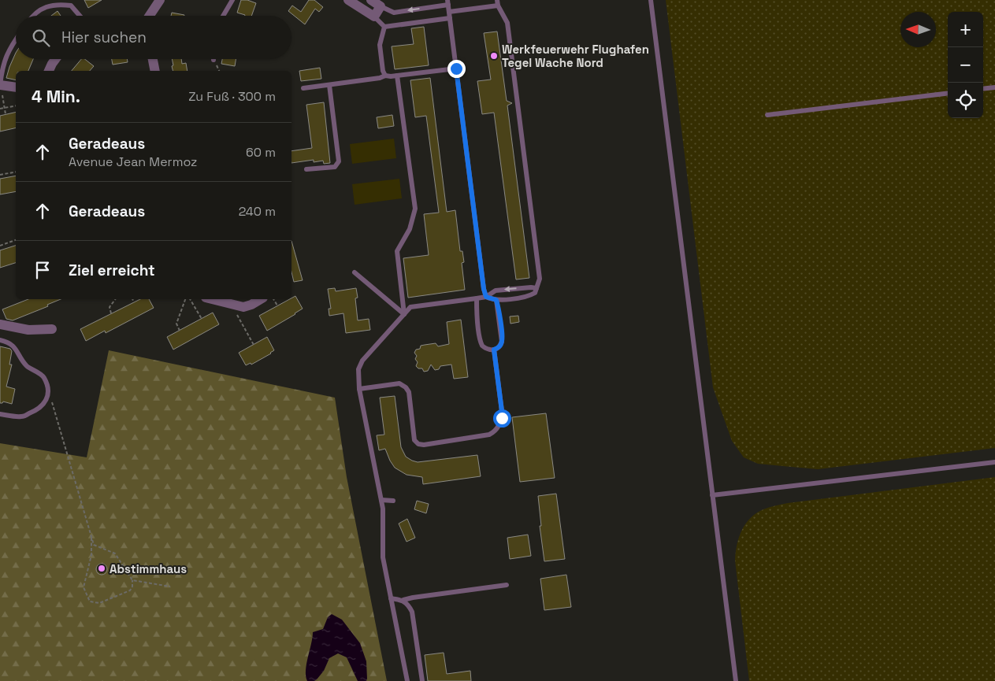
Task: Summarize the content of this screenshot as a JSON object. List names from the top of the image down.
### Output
{
  "places": ["Werkfeuerwehr Flughafen Tegel Wache Nord", "Abstimmhaus"],
  "north": "left",
  "page": {
    "map_buttons": ["+", "−"],
    "search": "Hier suchen",
    "heading": ["4 Min.", "Zu Fuß · 300 m"],
    "list": [
      ["Geradeaus", "Avenue Jean Mermoz", "60 m"],
      ["Geradeaus", "240 m"],
      "Ziel erreicht"
    ]
  }
}
